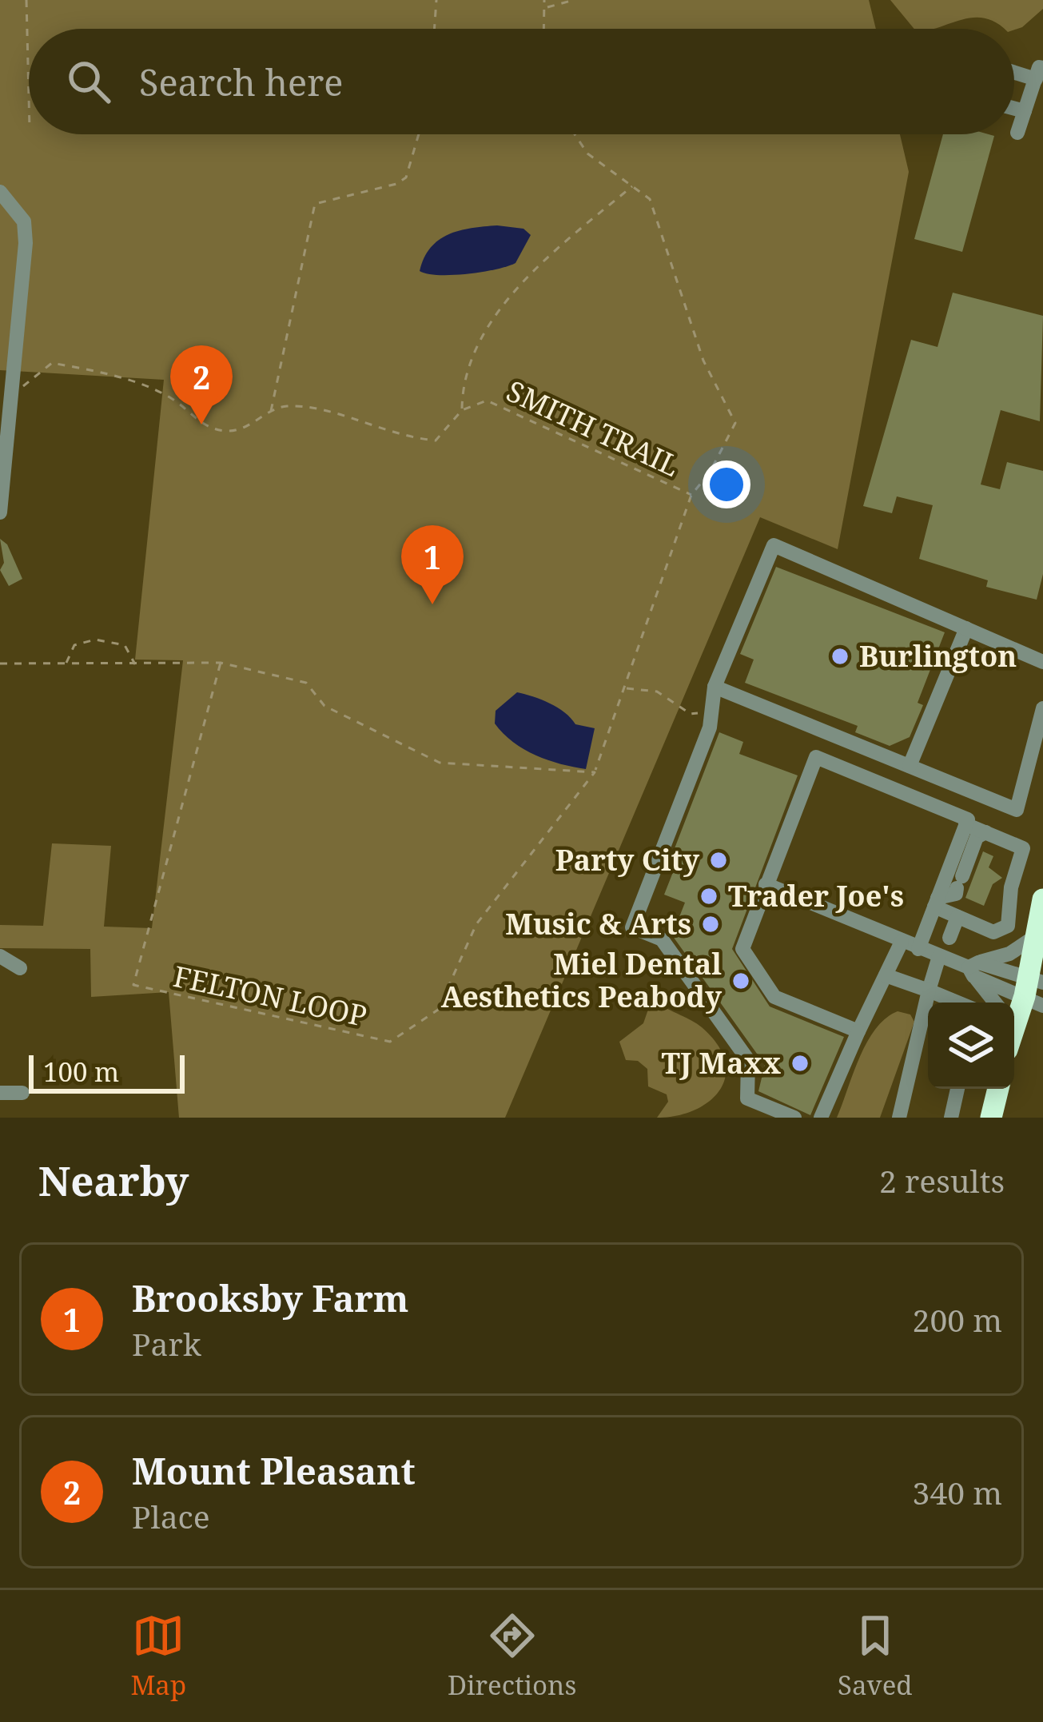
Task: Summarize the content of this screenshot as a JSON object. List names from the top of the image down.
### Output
{
  "streets": {
    "path": ["SMITH TRAIL", "FELTON LOOP"]
  },
  "places": [
    "Burlington",
    "Party City",
    "Trader Joe's",
    "Music & Arts",
    "Miel Dental Aesthetics Peabody",
    "TJ Maxx"
  ],
  "scale_bar": "100 m",
  "page": {
    "search": "Search here",
    "pins": ["2", "1"],
    "scale": "100 m",
    "heading": ["Nearby", "2 results"],
    "list": [
      {
        "mark": "1",
        "name": "Brooksby Farm",
        "note": "Park",
        "value": "200 m"
      },
      {
        "mark": "2",
        "name": "Mount Pleasant",
        "note": "Place",
        "value": "340 m"
      }
    ],
    "nav": ["Map", "Directions", "Saved"]
  }
}
